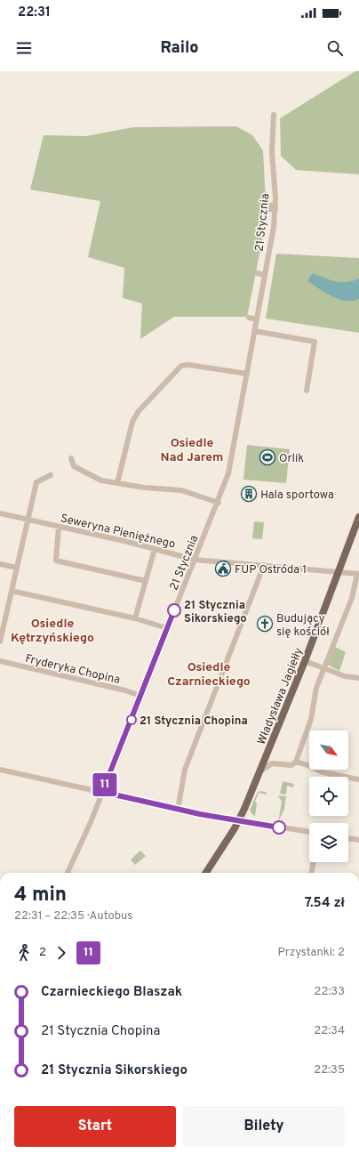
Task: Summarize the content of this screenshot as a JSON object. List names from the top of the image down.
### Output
{
  "streets": {
    "main road": ["Władysława Jagiełły"],
    "street": ["21 Stycznia", "Seweryna Pieniężnego", "Fryderyka Chopina"]
  },
  "crossings": [
    ["21 Stycznia", "Seweryna Pieniężnego"],
    ["21 Stycznia", "Fryderyka Chopina"],
    ["Seweryna Pieniężnego", "Władysława Jagiełły"]
  ],
  "districts": ["Osiedle Nad Jarem", "Osiedle Kętrzyńskiego", "Osiedle Czarnieckiego"],
  "places": {
    "sports": ["Orlik"],
    "building": ["Hala sportowa"],
    "public building": ["FUP Ostróda 1"],
    "other": ["21 Stycznia Sikorskiego", "21 Stycznia Chopina"],
    "church": ["Budujący się kościół"]
  },
  "lines": ["bus line 11"],
  "north": "bottom right",
  "page": {
    "status": "22:31",
    "header": "Railo",
    "on_map": "11",
    "heading": ["4 min", "22:31 – 22:35 · Autobus", "7.54 zł"],
    "legs": ["2", "11", "Przystanki: 2"],
    "list": [
      {
        "name": "Czarnieckiego Blaszak",
        "value": "22:33"
      },
      {
        "name": "21 Stycznia Chopina",
        "value": "22:34"
      },
      {
        "name": "21 Stycznia Sikorskiego",
        "value": "22:35"
      }
    ],
    "buttons": ["Start", "Bilety"]
  }
}
